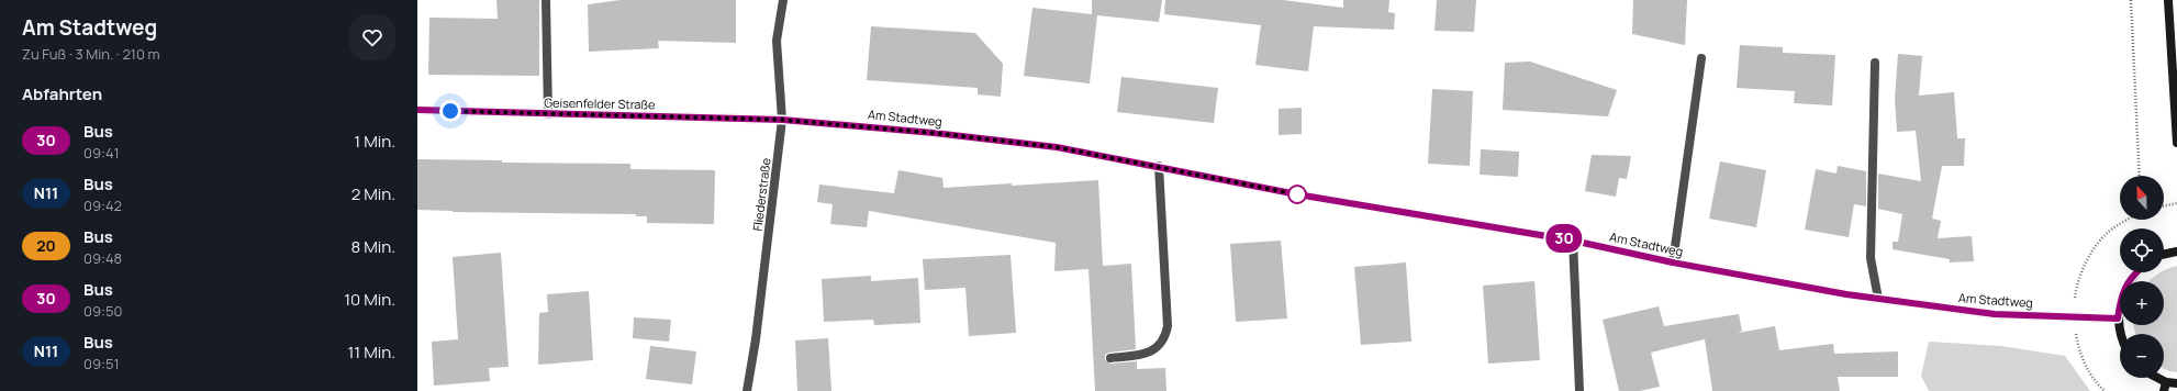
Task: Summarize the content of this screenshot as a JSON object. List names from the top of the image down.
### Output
{
  "streets": {
    "street": ["Geisenfelder Straße", "Am Stadtweg", "Fliederstraße"]
  },
  "crossings": [
    ["Geisenfelder Straße", "Am Stadtweg"],
    ["Geisenfelder Straße", "Fliederstraße"],
    ["Am Stadtweg", "Fliederstraße"]
  ],
  "lines": ["bus line 30"],
  "north": "top",
  "page": {
    "heading": [
      ["Am Stadtweg", "Zu Fuß · 3 Min. · 210 m"],
      "Abfahrten"
    ],
    "on_map": "30",
    "list": [
      {
        "mark": "30",
        "name": "Bus",
        "note": "09:41",
        "value": "1 Min."
      },
      {
        "mark": "N11",
        "name": "Bus",
        "note": "09:42",
        "value": "2 Min."
      },
      {
        "mark": "20",
        "name": "Bus",
        "note": "09:48",
        "value": "8 Min."
      },
      {
        "mark": "30",
        "name": "Bus",
        "note": "09:50",
        "value": "10 Min."
      },
      {
        "mark": "N11",
        "name": "Bus",
        "note": "09:51",
        "value": "11 Min."
      }
    ],
    "map_buttons": ["+", "−"]
  }
}
